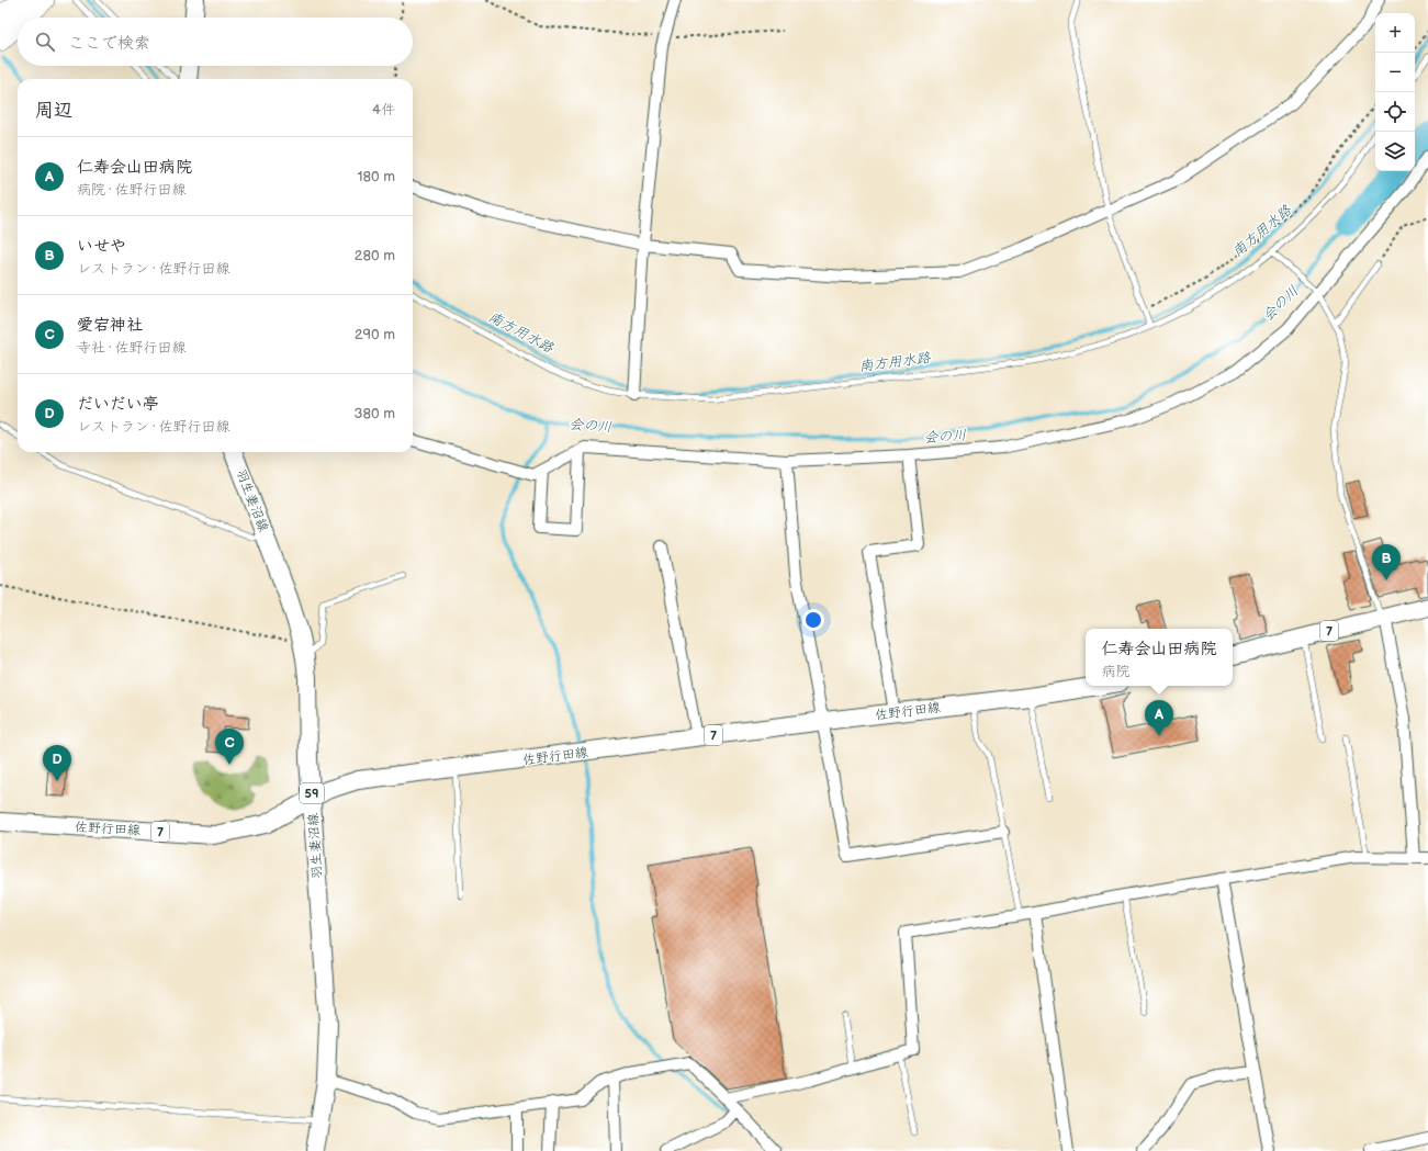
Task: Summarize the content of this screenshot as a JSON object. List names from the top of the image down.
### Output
{
  "streets": {
    "main road": [
      "羽生妻沼線",
      "7",
      "佐野行田線",
      "59"
    ]
  },
  "crossings": [
    ["羽生妻沼線", "佐野行田線"]
  ],
  "water": ["南方用水路", "会の川"],
  "page": {
    "map_buttons": ["+", "−"],
    "search": "ここで検索",
    "heading": ["周辺", "4件"],
    "list": [
      {
        "mark": "A",
        "name": "仁寿会山田病院",
        "note": "病院 · 佐野行田線",
        "value": "180 m"
      },
      {
        "mark": "B",
        "name": "いせや",
        "note": "レストラン · 佐野行田線",
        "value": "280 m"
      },
      {
        "mark": "C",
        "name": "愛宕神社",
        "note": "寺社 · 佐野行田線",
        "value": "290 m"
      },
      {
        "mark": "D",
        "name": "だいだい亭",
        "note": "レストラン · 佐野行田線",
        "value": "380 m"
      }
    ],
    "pins": [
      "B",
      "A",
      "C",
      "D"
    ],
    "popup": ["仁寿会山田病院", "病院"]
  }
}
